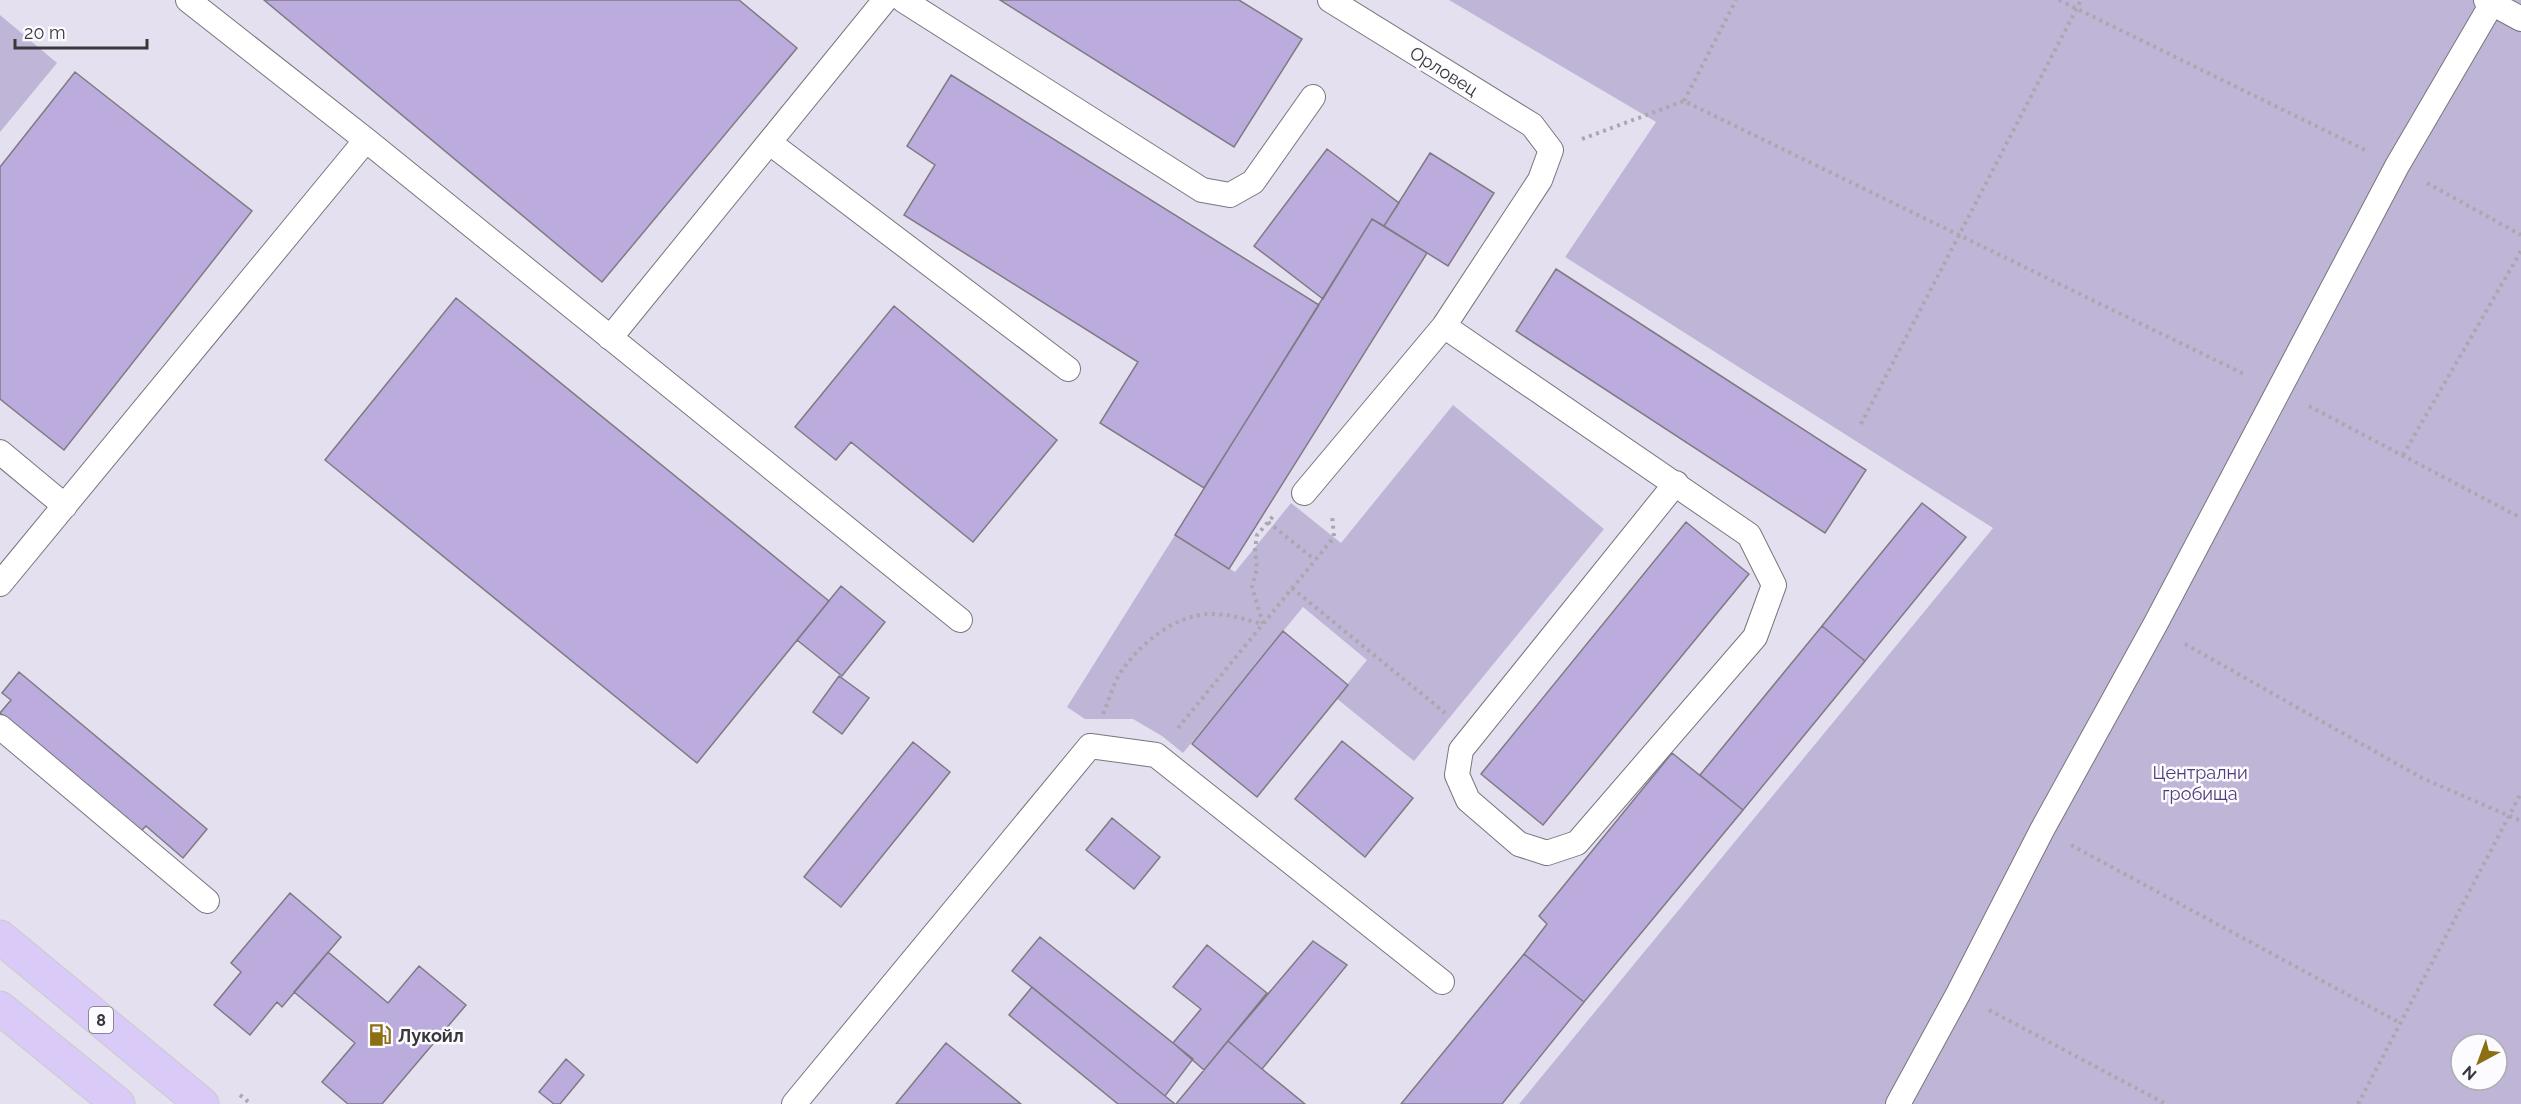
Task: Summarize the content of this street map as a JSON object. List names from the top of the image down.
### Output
{
  "streets": {
    "main road": ["8"],
    "lane": ["Орловец"]
  },
  "parks": ["Централни гробища"],
  "places": {
    "fuel station": ["Лукойл"]
  },
  "scale_bar": "20 m",
  "north": "bottom left"
}
